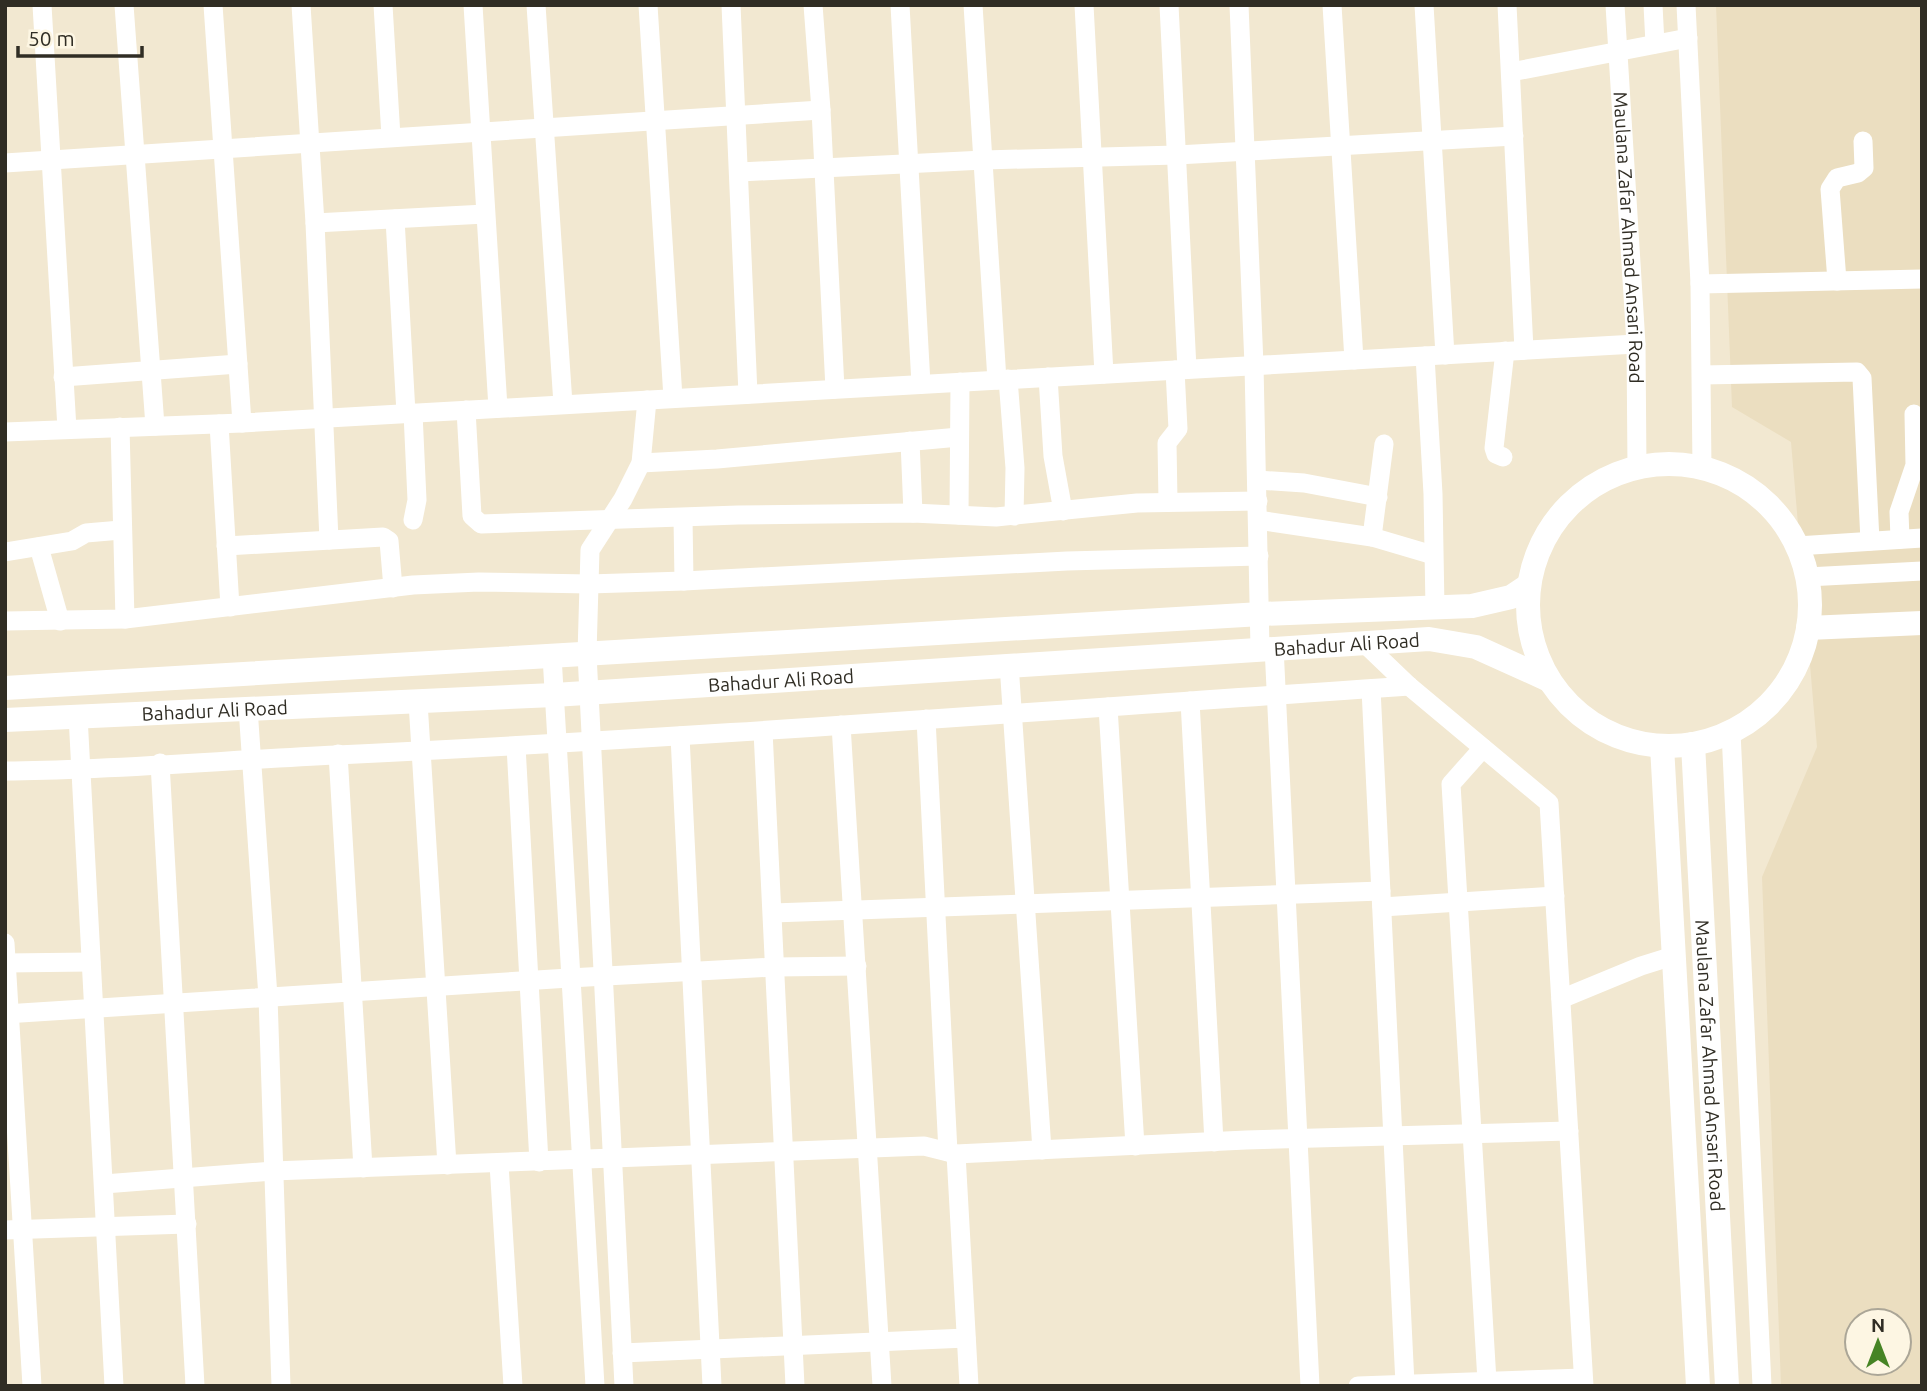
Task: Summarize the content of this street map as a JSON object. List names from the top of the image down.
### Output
{
  "streets": {
    "main road": ["Maulana Zafar Ahmad Ansari Road", "Bahadur Ali Road"]
  },
  "scale_bar": "50 m",
  "north": "top"
}
